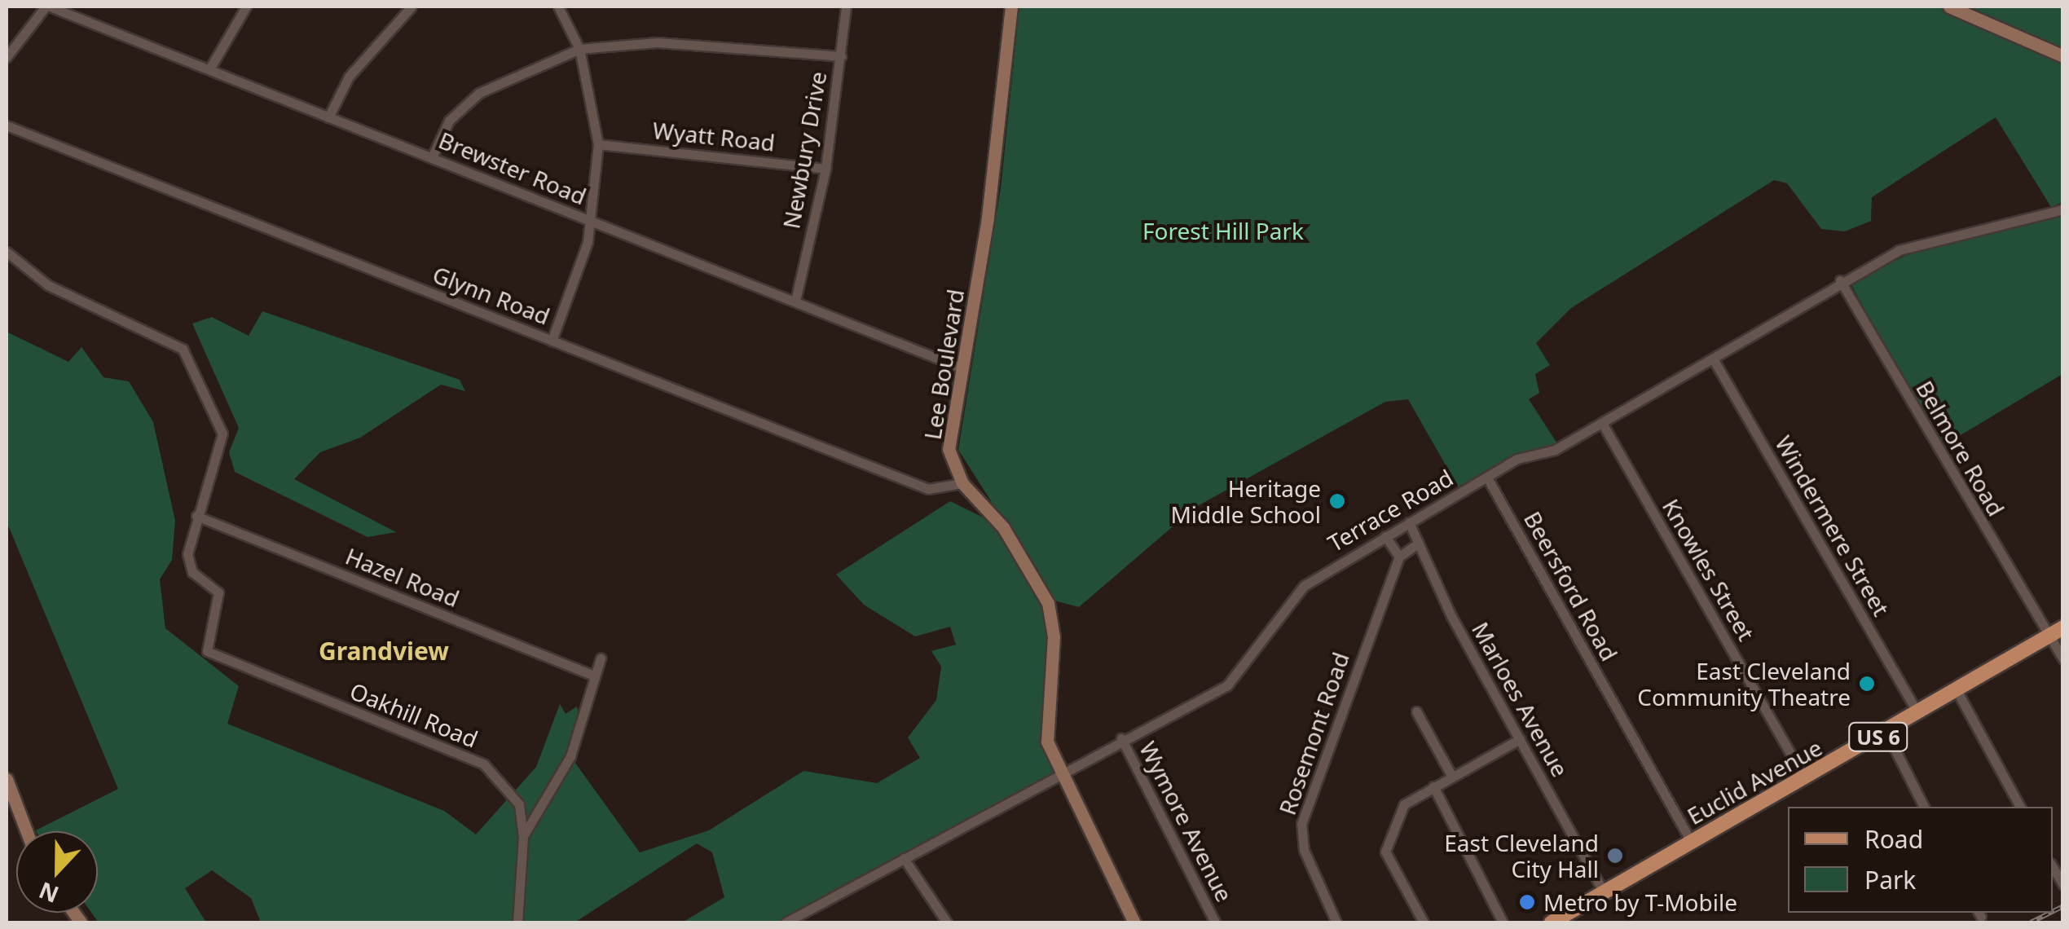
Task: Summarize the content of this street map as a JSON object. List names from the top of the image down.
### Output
{
  "streets": {
    "main road": ["US 6", "Euclid Avenue"],
    "street": [
      "Wyatt Road",
      "Newbury Drive",
      "Brewster Road",
      "Glynn Road",
      "Lee Boulevard",
      "Belmore Road",
      "Terrace Road",
      "Windermere Street",
      "Knowles Street",
      "Hazel Road",
      "Beersford Road",
      "Marloes Avenue",
      "Oakhill Road",
      "Rosemont Road",
      "Wymore Avenue"
    ]
  },
  "crossings": [
    ["Wyatt Road", "Newbury Drive"],
    ["Newbury Drive", "Brewster Road"],
    ["Brewster Road", "Lee Boulevard"],
    ["Glynn Road", "Lee Boulevard"],
    ["Lee Boulevard", "Terrace Road"],
    ["Belmore Road", "Terrace Road"],
    ["Belmore Road", "Euclid Avenue"],
    ["Terrace Road", "Windermere Street"],
    ["Terrace Road", "Knowles Street"],
    ["Terrace Road", "Beersford Road"],
    ["Terrace Road", "Marloes Avenue"],
    ["Terrace Road", "Wymore Avenue"],
    ["Windermere Street", "Euclid Avenue"],
    ["Knowles Street", "Euclid Avenue"],
    ["Hazel Road", "Oakhill Road"],
    ["Beersford Road", "Euclid Avenue"],
    ["Marloes Avenue", "Euclid Avenue"]
  ],
  "districts": ["Grandview"],
  "parks": ["Forest Hill Park"],
  "places": [
    "Heritage Middle School",
    "East Cleveland Community Theatre",
    "East Cleveland City Hall",
    "Metro by T-Mobile"
  ],
  "legend": ["Road", "Park"],
  "north": "bottom"
}
